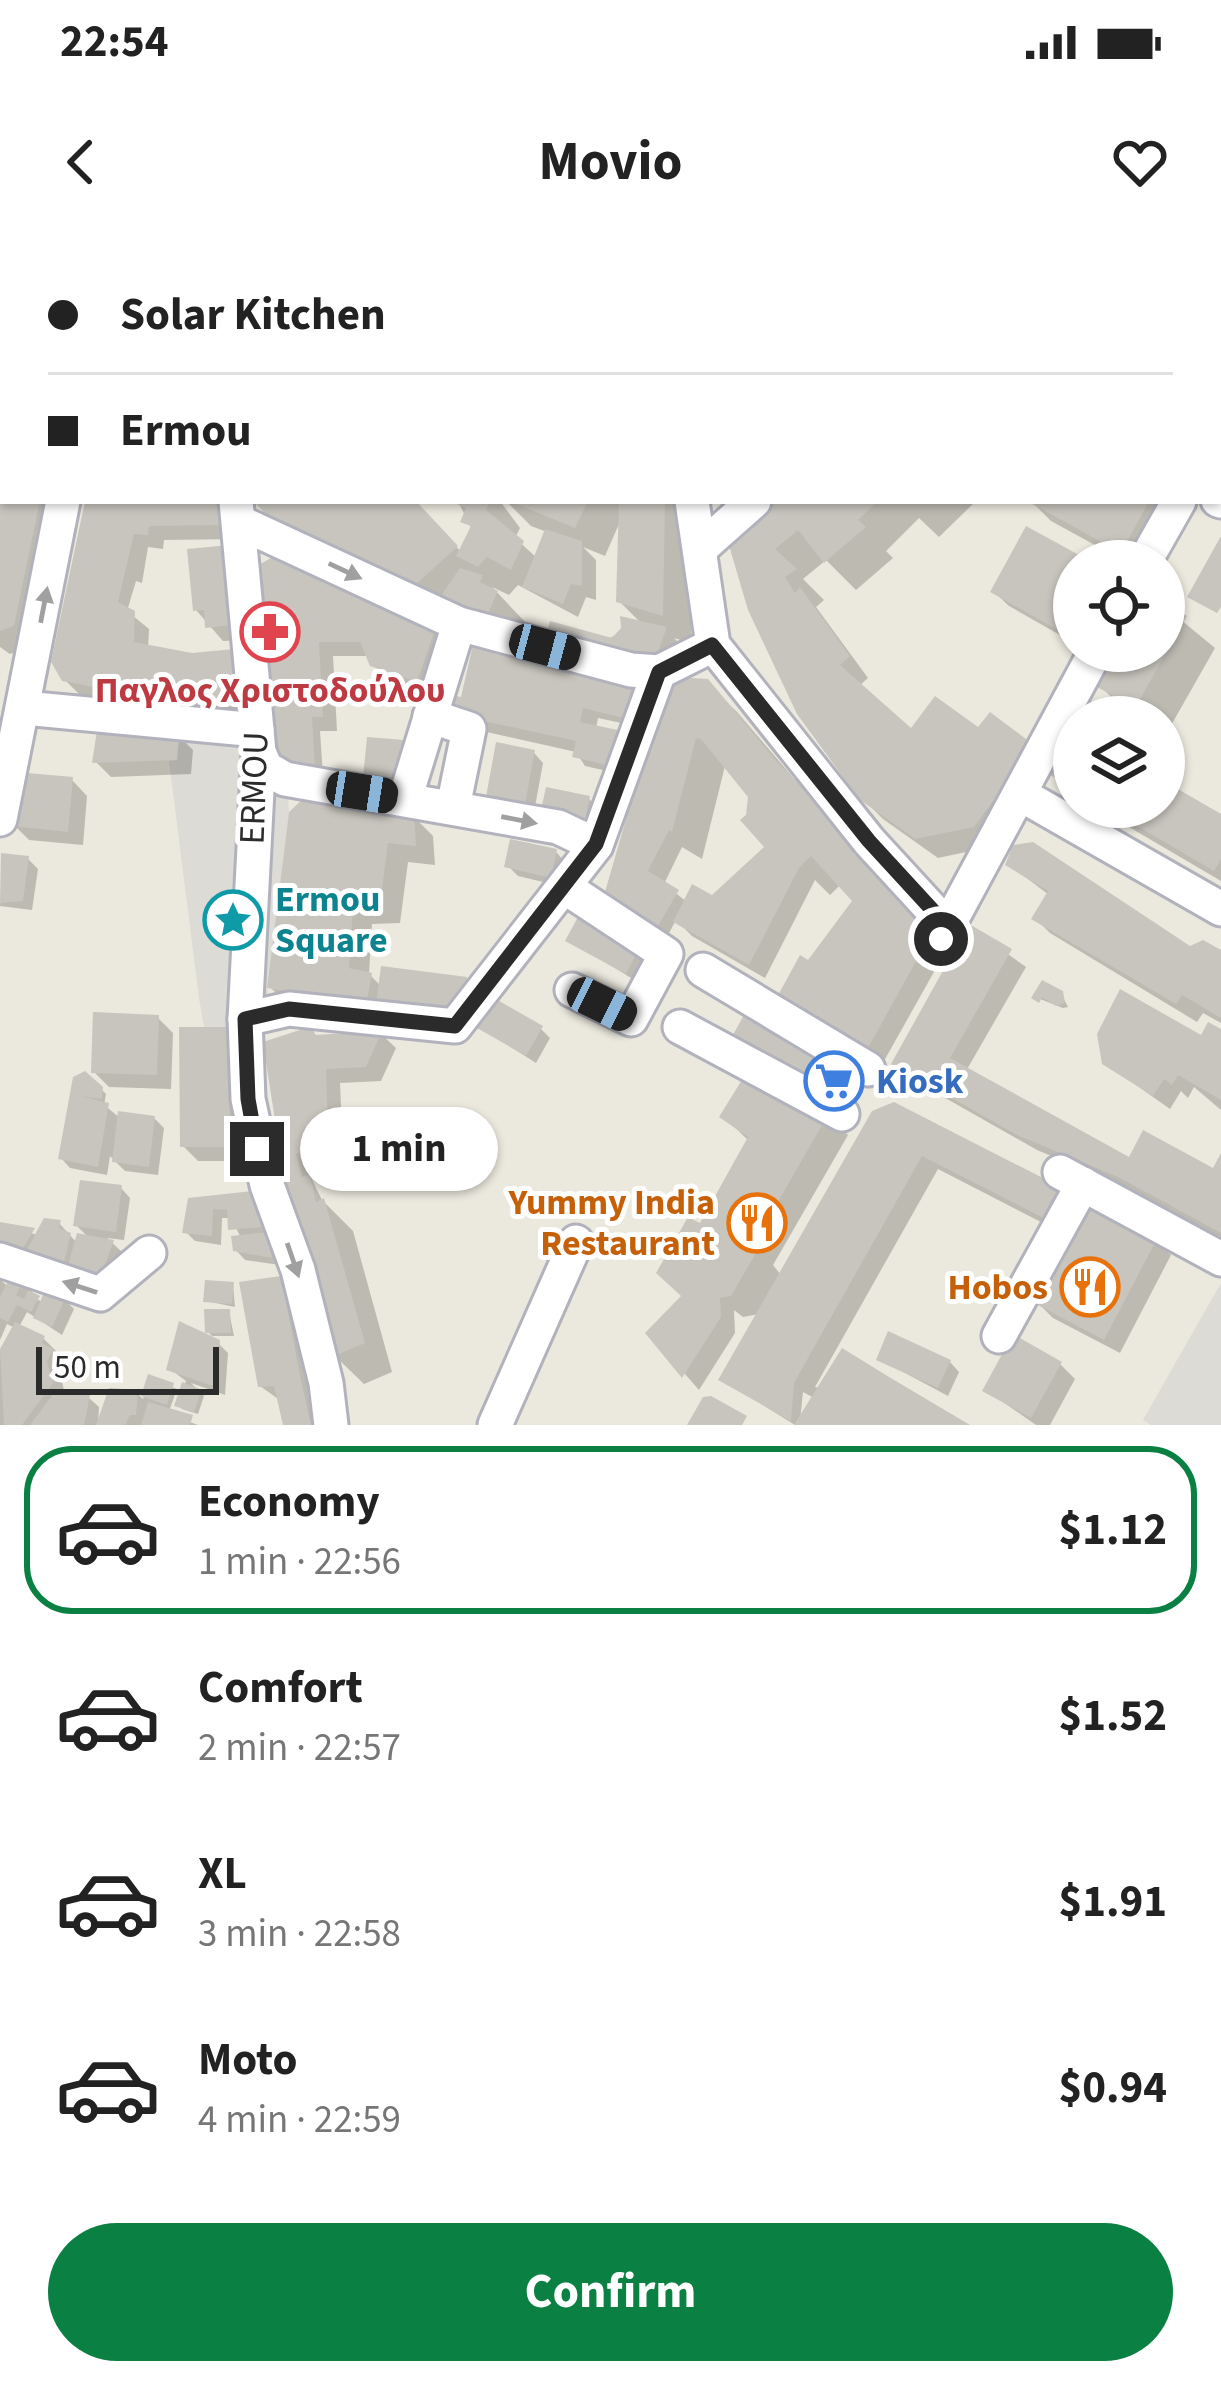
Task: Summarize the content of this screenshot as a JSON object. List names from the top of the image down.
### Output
{
  "streets": {
    "street": ["ERMOU"]
  },
  "one_way": ["ERMOU"],
  "places": {
    "pharmacy": ["Παγλος Χριστοδούλου"],
    "place": ["Ermou Square"],
    "supermarket": ["Kiosk"],
    "restaurant": ["Yummy India Restaurant", "Hobos"]
  },
  "scale_bar": "50 m",
  "page": {
    "status": "22:54",
    "header": "Movio",
    "banner": ["Solar Kitchen", "Ermou"],
    "bubble": "1 min",
    "scale": "50 m",
    "list": [
      {
        "name": "Economy",
        "note": "1 min · 22:56",
        "value": "$1.12"
      },
      {
        "name": "Comfort",
        "note": "2 min · 22:57",
        "value": "$1.52"
      },
      {
        "name": "XL",
        "note": "3 min · 22:58",
        "value": "$1.91"
      },
      {
        "name": "Moto",
        "note": "4 min · 22:59",
        "value": "$0.94"
      }
    ],
    "buttons": "Confirm"
  }
}
